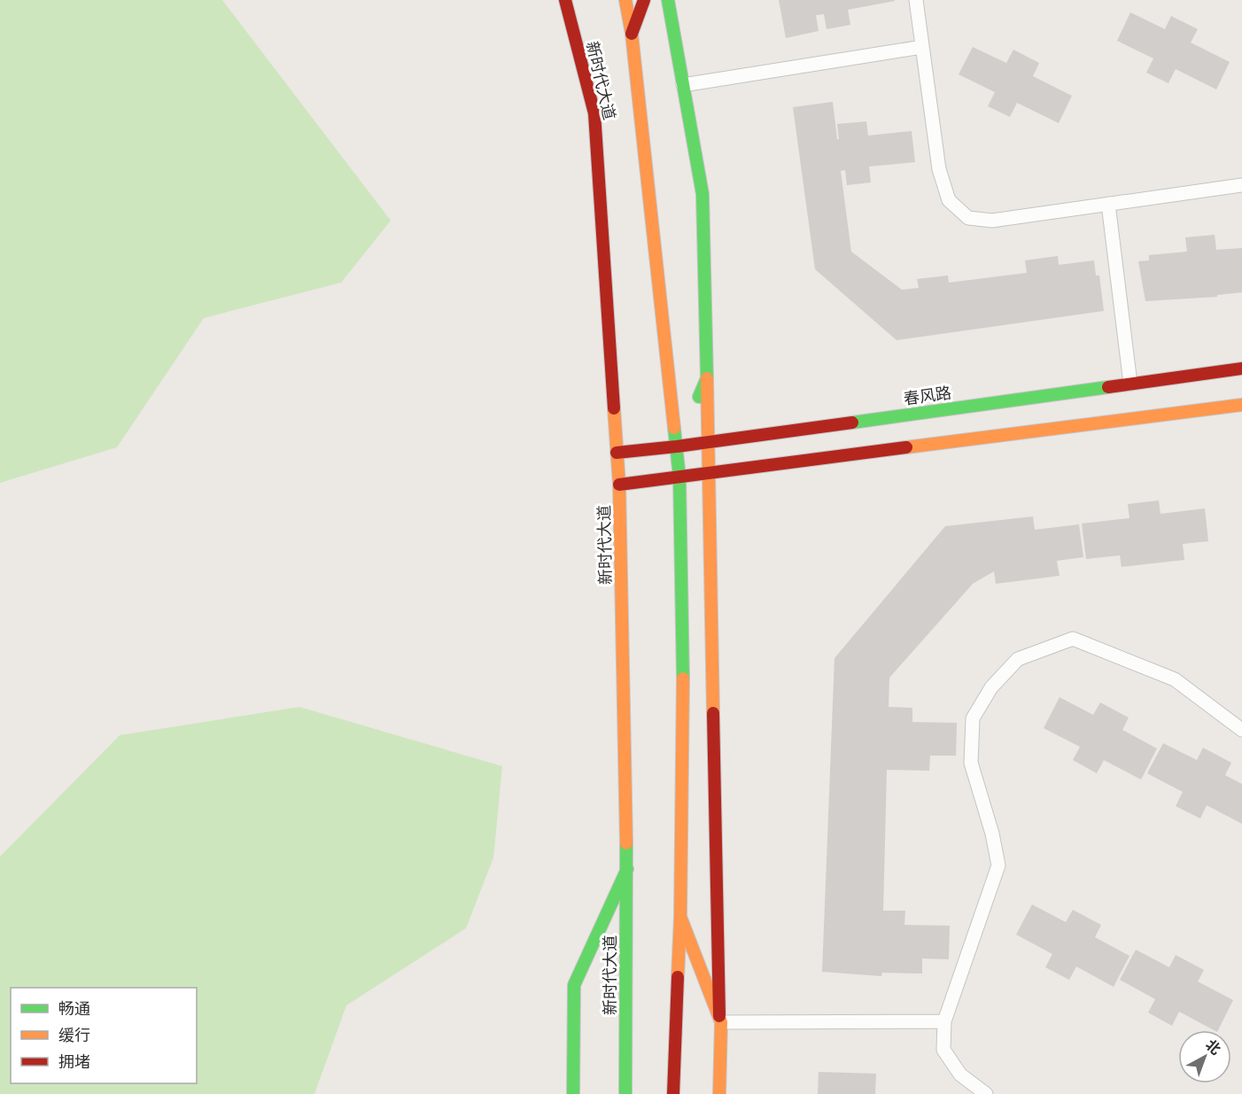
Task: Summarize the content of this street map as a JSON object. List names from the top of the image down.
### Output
{
  "streets": {
    "main road": ["新时代大道", "春风路"]
  },
  "crossings": [
    ["新时代大道", "春风路"]
  ],
  "legend": ["畅通", "缓行", "拥堵"],
  "north": "top right"
}
